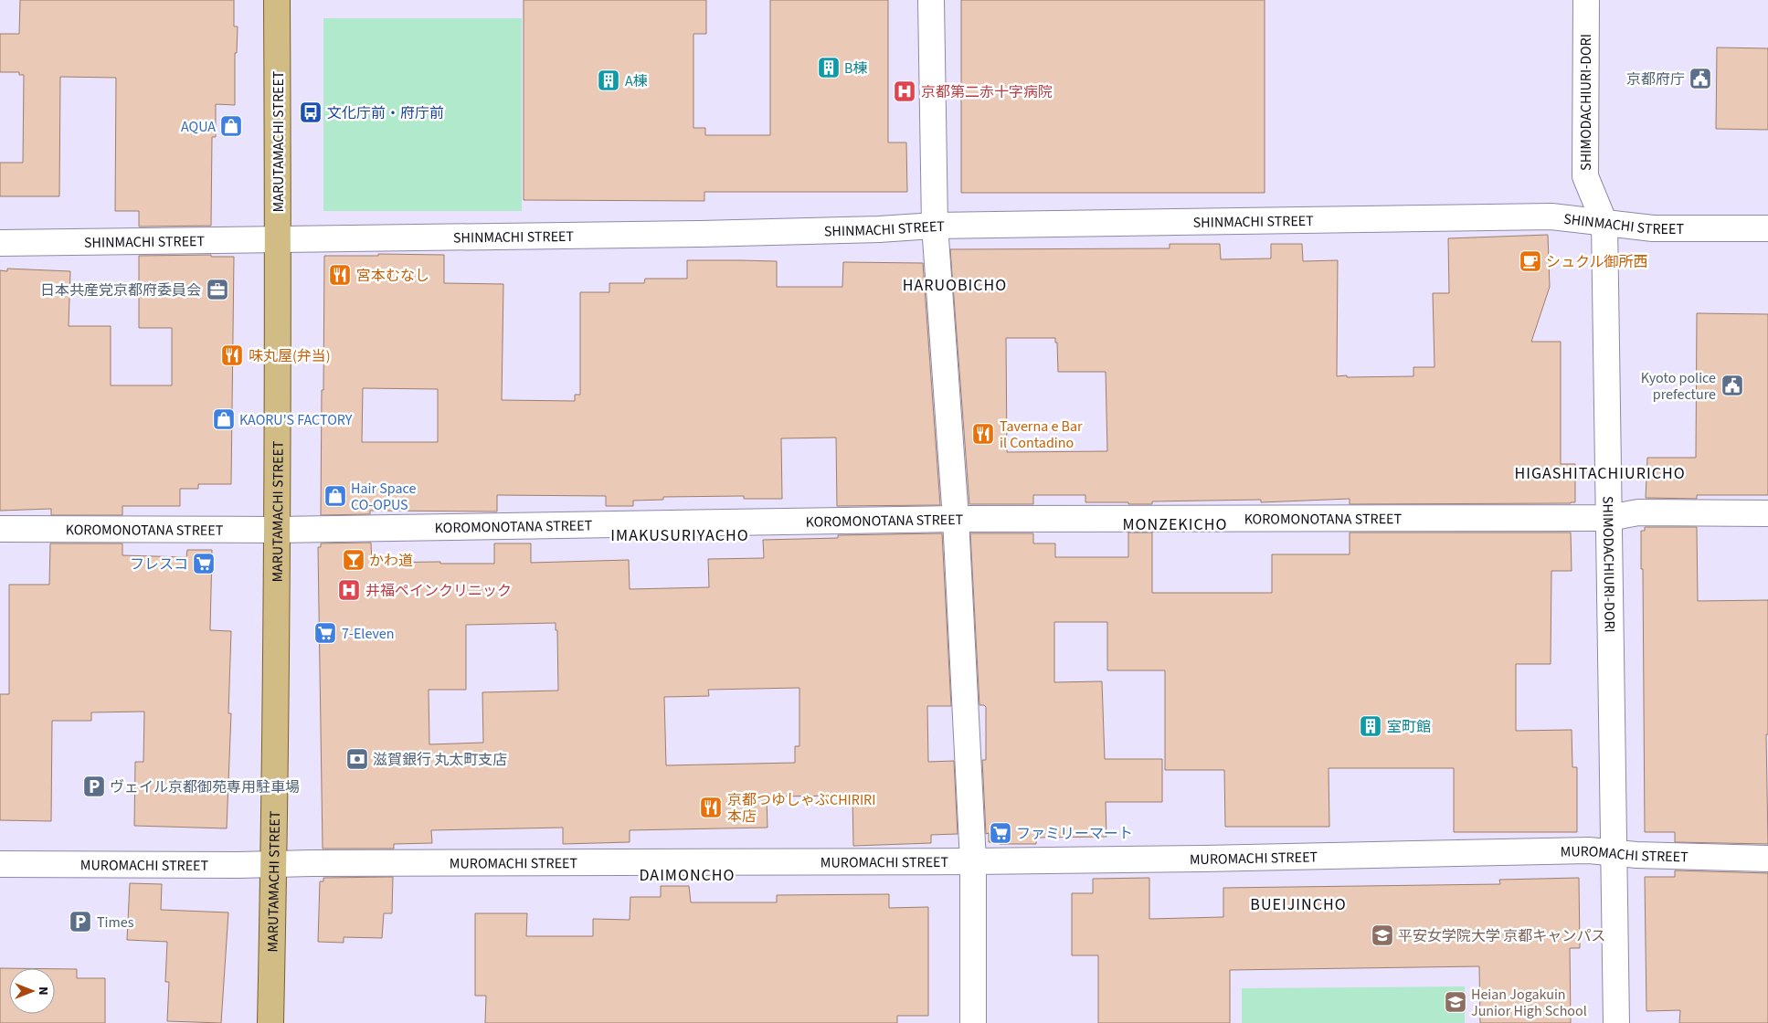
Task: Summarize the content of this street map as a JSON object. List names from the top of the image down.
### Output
{
  "streets": {
    "main road": ["MARUTAMACHI STREET"],
    "street": [
      "SHIMODACHIURI-DORI",
      "SHINMACHI STREET",
      "KOROMONOTANA STREET",
      "MUROMACHI STREET"
    ]
  },
  "crossings": [
    ["SHIMODACHIURI-DORI", "SHINMACHI STREET"],
    ["SHIMODACHIURI-DORI", "KOROMONOTANA STREET"],
    ["SHIMODACHIURI-DORI", "MUROMACHI STREET"],
    ["MARUTAMACHI STREET", "SHINMACHI STREET"],
    ["MARUTAMACHI STREET", "KOROMONOTANA STREET"],
    ["MARUTAMACHI STREET", "MUROMACHI STREET"]
  ],
  "districts": [
    "HARUOBICHO",
    "HIGASHITACHIURICHO",
    "MONZEKICHO",
    "IMAKUSURIYACHO",
    "DAIMONCHO",
    "BUEIJINCHO"
  ],
  "places": {
    "building": ["B棟", "A棟", "室町館"],
    "public building": ["京都府庁", "Kyoto police prefecture"],
    "hospital": ["京都第二赤十字病院", "井福ペインクリニック"],
    "bus stop": ["文化庁前・府庁前"],
    "shop": ["AQUA", "KAORU'S FACTORY", "Hair Space CO-OPUS"],
    "cafe": ["シュクル御所西"],
    "restaurant": [
      "宮本むなし",
      "味丸屋(弁当)",
      "Taverna e Bar il Contadino",
      "京都つゆしゃぶCHIRIRI 本店"
    ],
    "office": ["日本共産党京都府委員会"],
    "bar": ["かわ道"],
    "supermarket": ["フレスコ", "7-Eleven", "ファミリーマート"],
    "bank": ["滋賀銀行 丸太町支店"],
    "parking": ["ヴェイル京都御苑専用駐車場", "Times"],
    "school or university": ["平安女学院大学 京都キャンパス", "Heian Jogakuin Junior High School"]
  },
  "north": "right"
}
